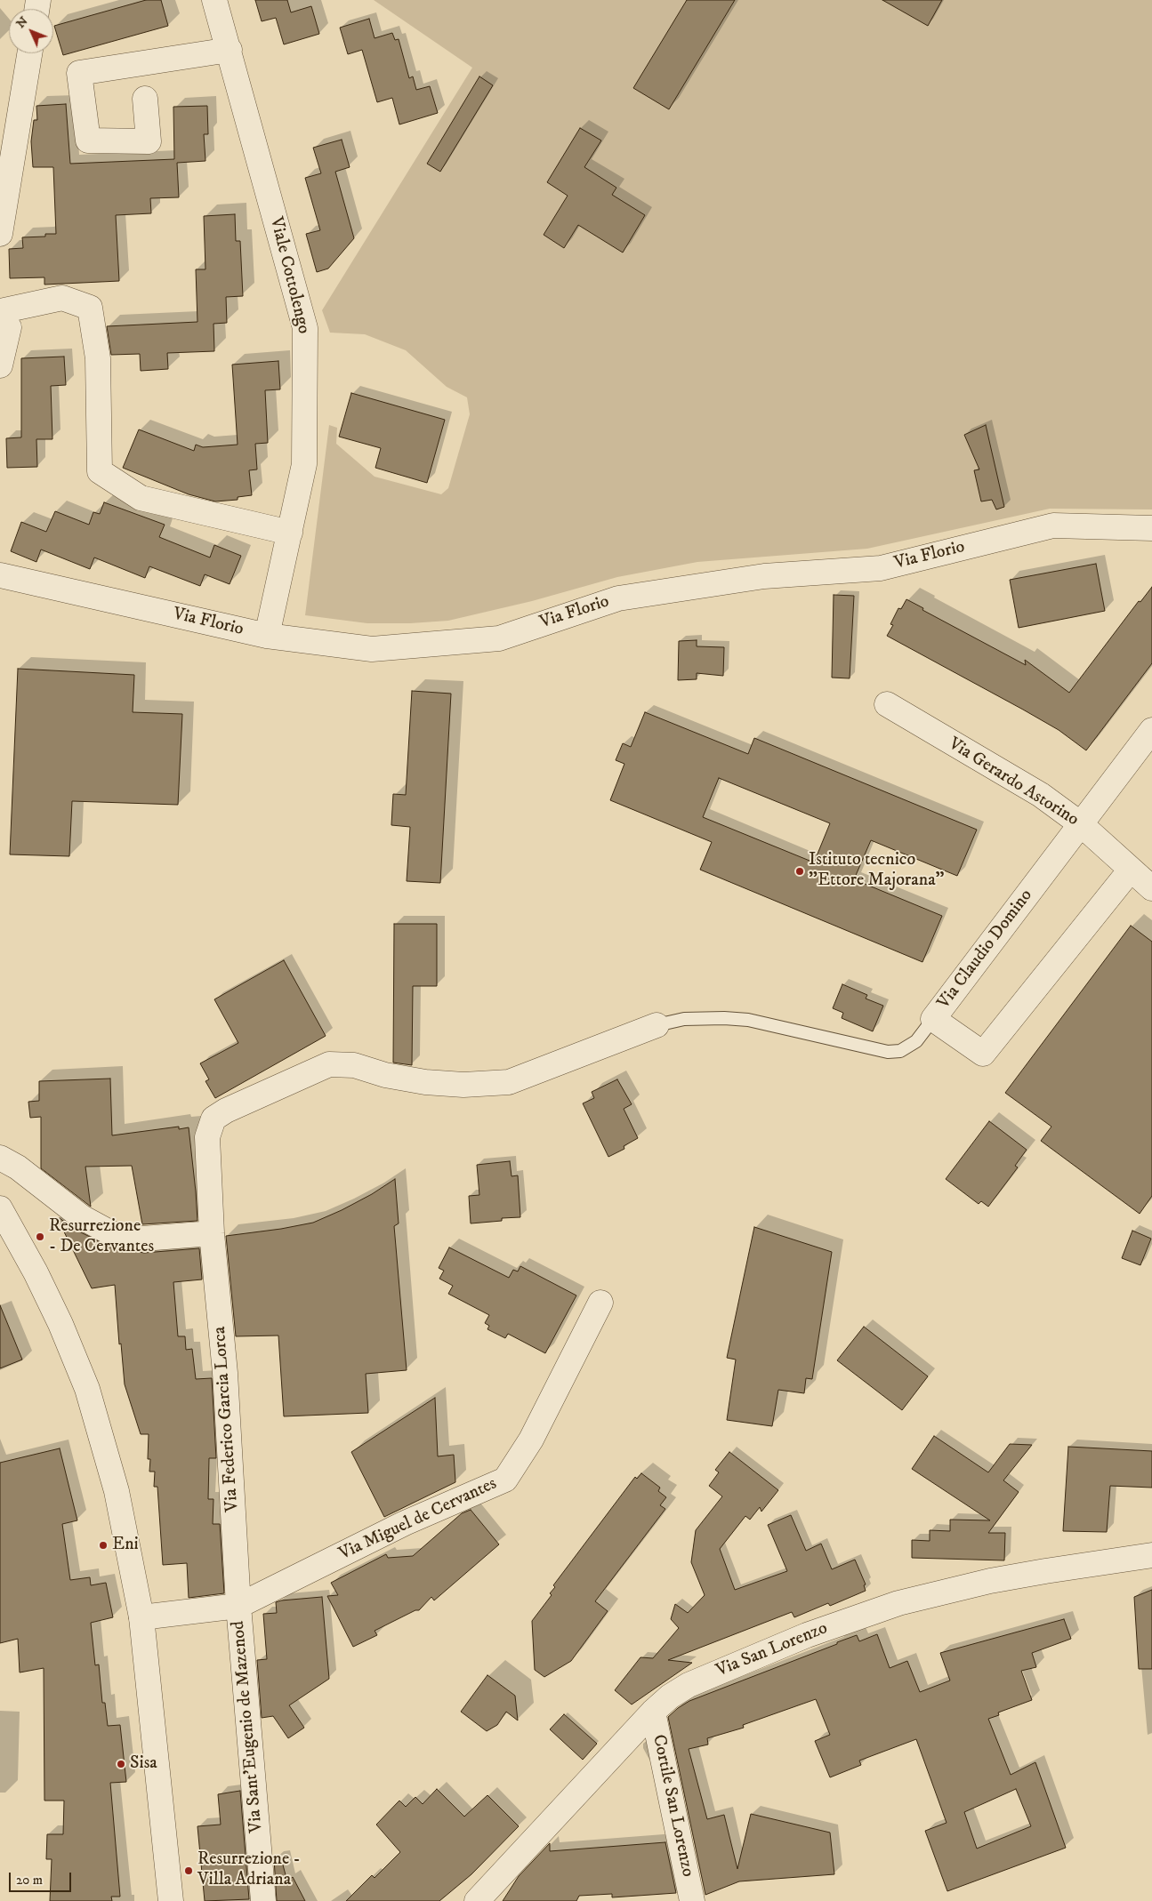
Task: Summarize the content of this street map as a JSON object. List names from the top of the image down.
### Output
{
  "streets": {
    "street": [
      "Viale Cottolengo",
      "Via Florio",
      "Via Gerardo Astorino",
      "Via Claudio Domino",
      "Via Federico Garcia Lorca",
      "Via Miguel de Cervantes",
      "Via San Lorenzo",
      "Via Sant'Eugenio de Mazenod",
      "Cortile San Lorenzo"
    ]
  },
  "crossings": [
    ["Viale Cottolengo", "Via Florio"],
    ["Via Gerardo Astorino", "Via Claudio Domino"],
    ["Via Federico Garcia Lorca", "Via Miguel de Cervantes"],
    ["Via Federico Garcia Lorca", "Via Sant'Eugenio de Mazenod"],
    ["Via Miguel de Cervantes", "Via Sant'Eugenio de Mazenod"],
    ["Via San Lorenzo", "Cortile San Lorenzo"]
  ],
  "places": [
    "Istituto tecnico \"Ettore Majorana\"",
    "Resurrezione - De Cervantes",
    "Eni",
    "Sisa",
    "Resurrezione - Villa Adriana"
  ],
  "scale_bar": "20 m",
  "north": "top left"
}
